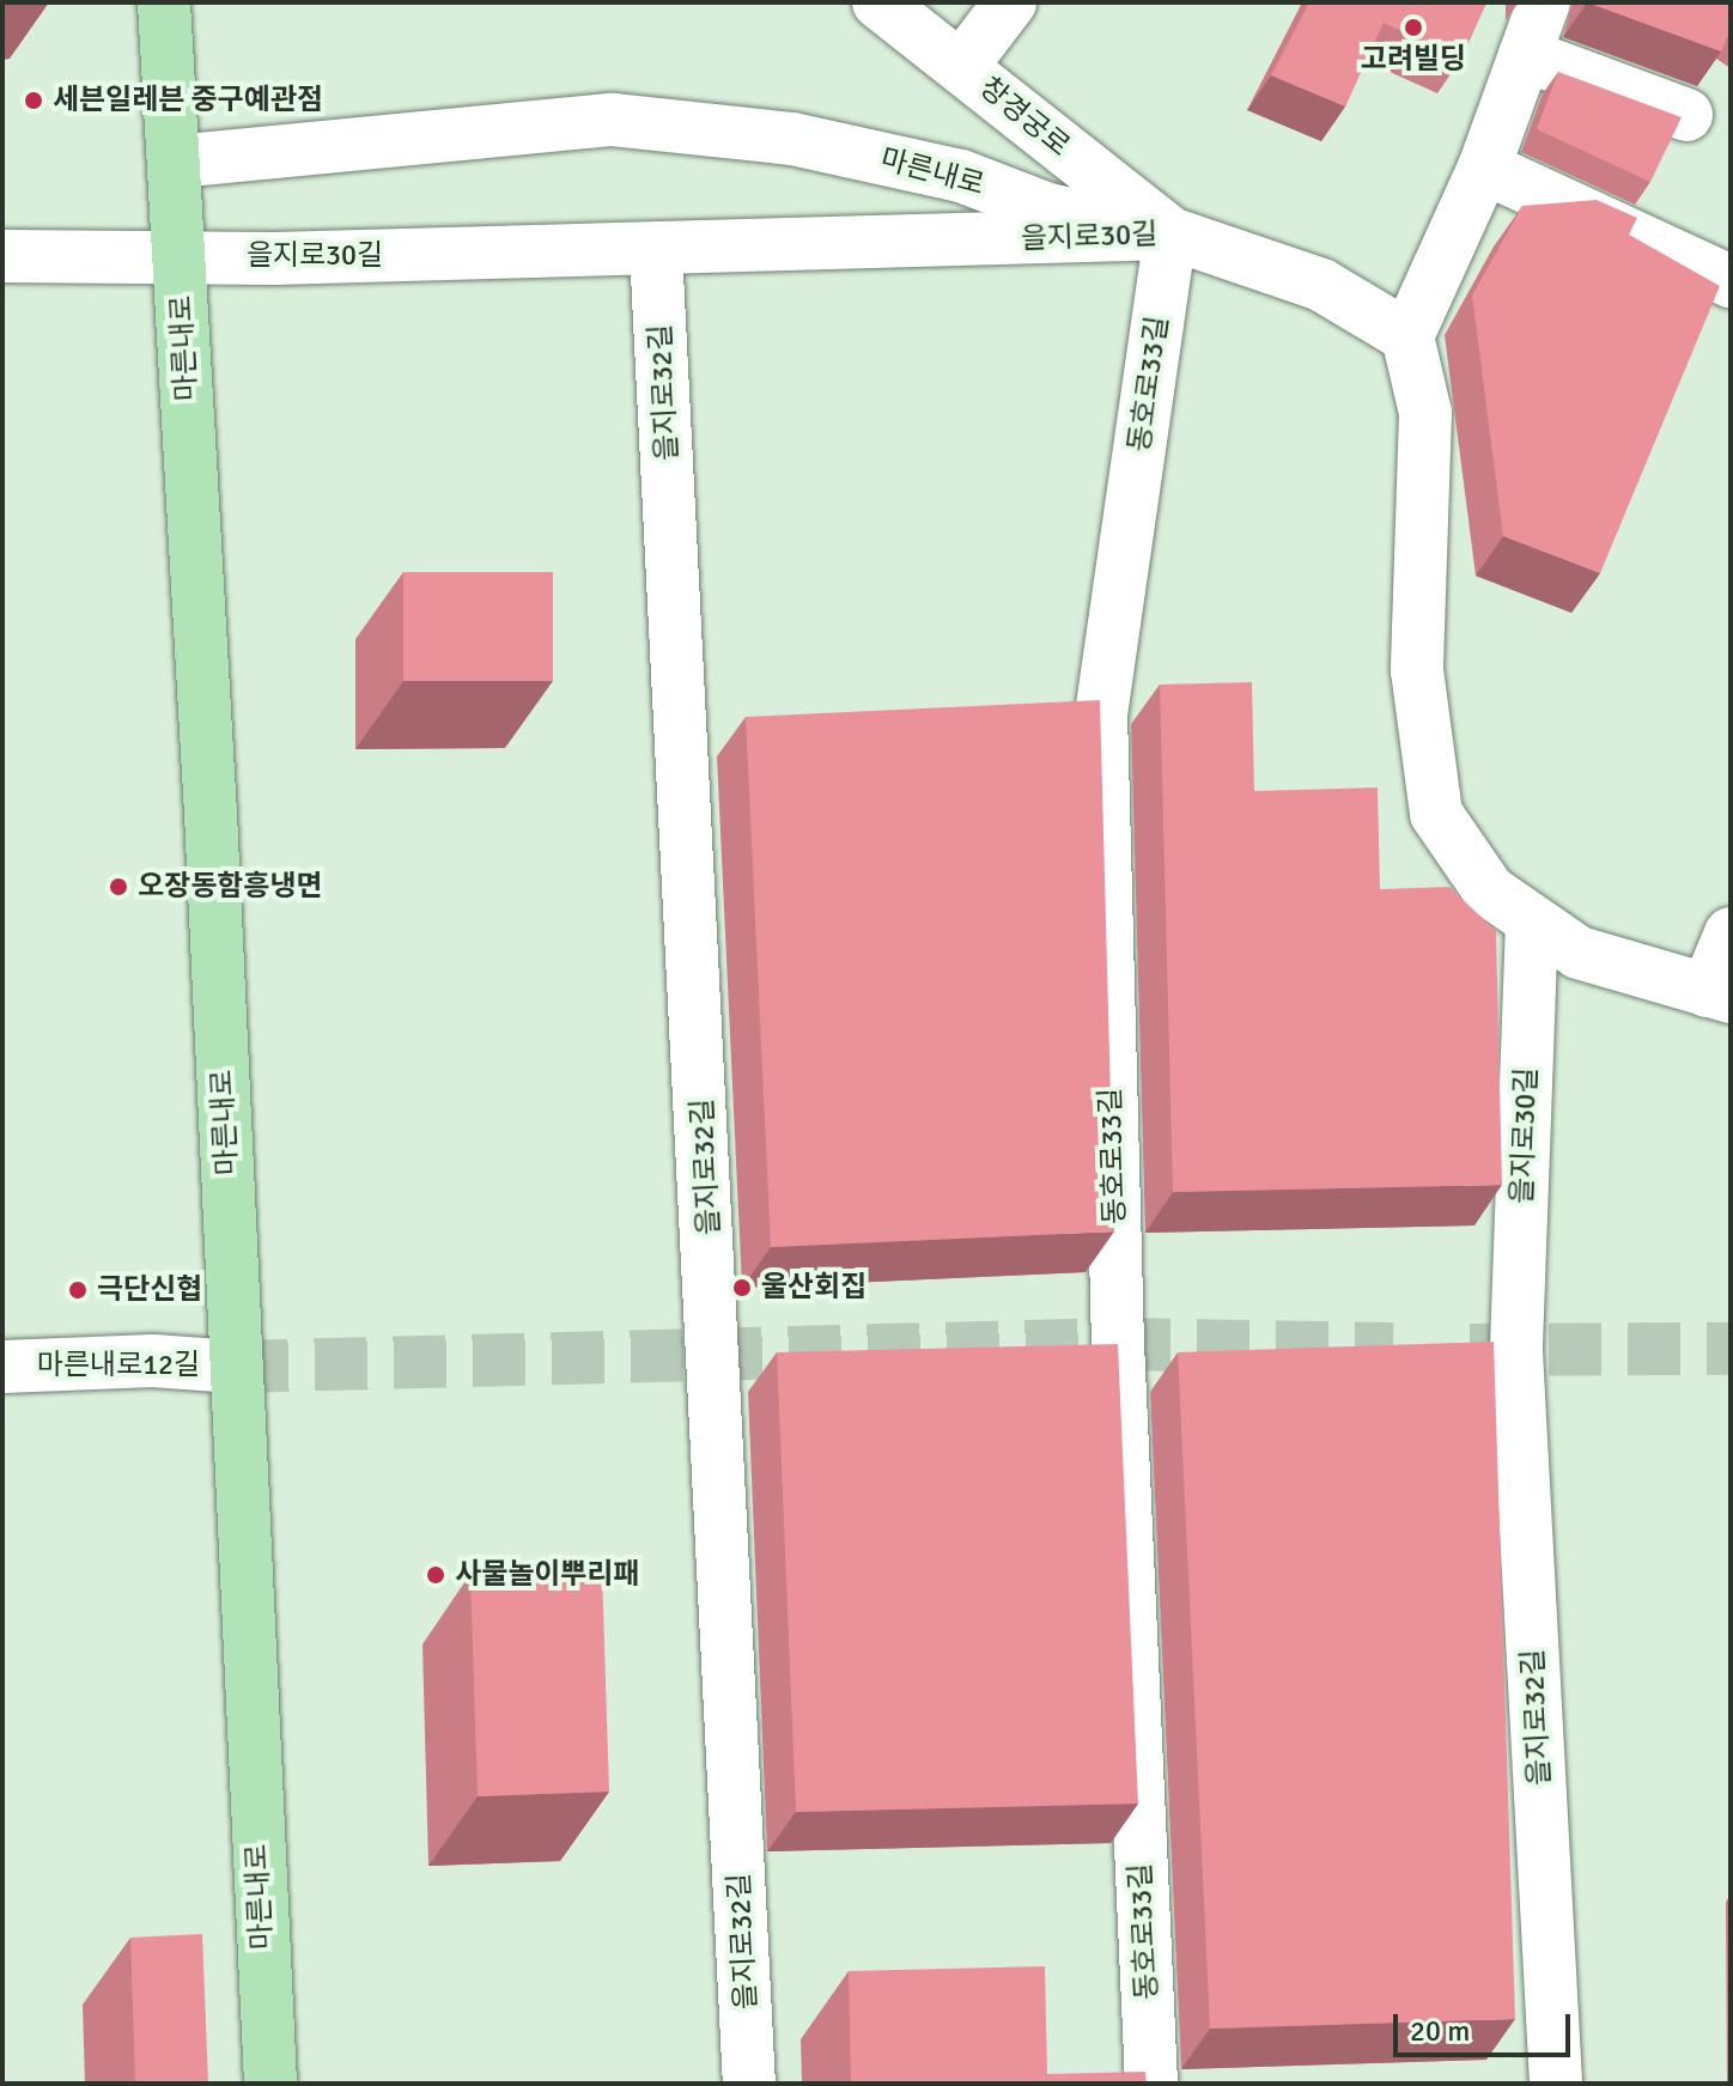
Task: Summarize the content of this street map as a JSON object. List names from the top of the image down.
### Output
{
  "streets": {
    "main road": ["마른내로"],
    "street": [
      "창경궁로",
      "을지로30길",
      "동호로33길",
      "을지로32길",
      "마른내로12길"
    ]
  },
  "crossings": [
    ["창경궁로", "마른내로"],
    ["창경궁로", "을지로30길"],
    ["창경궁로", "동호로33길"],
    ["마른내로", "을지로30길"],
    ["마른내로", "동호로33길"],
    ["마른내로", "마른내로12길"],
    ["을지로30길", "동호로33길"],
    ["을지로30길", "을지로32길"]
  ],
  "places": [
    "고려빌딩",
    "세븐일레븐 중구예관점",
    "오장동함흥냉면",
    "울산회집",
    "극단신협",
    "사물놀이뿌리패"
  ],
  "scale_bar": "20 m"
}
